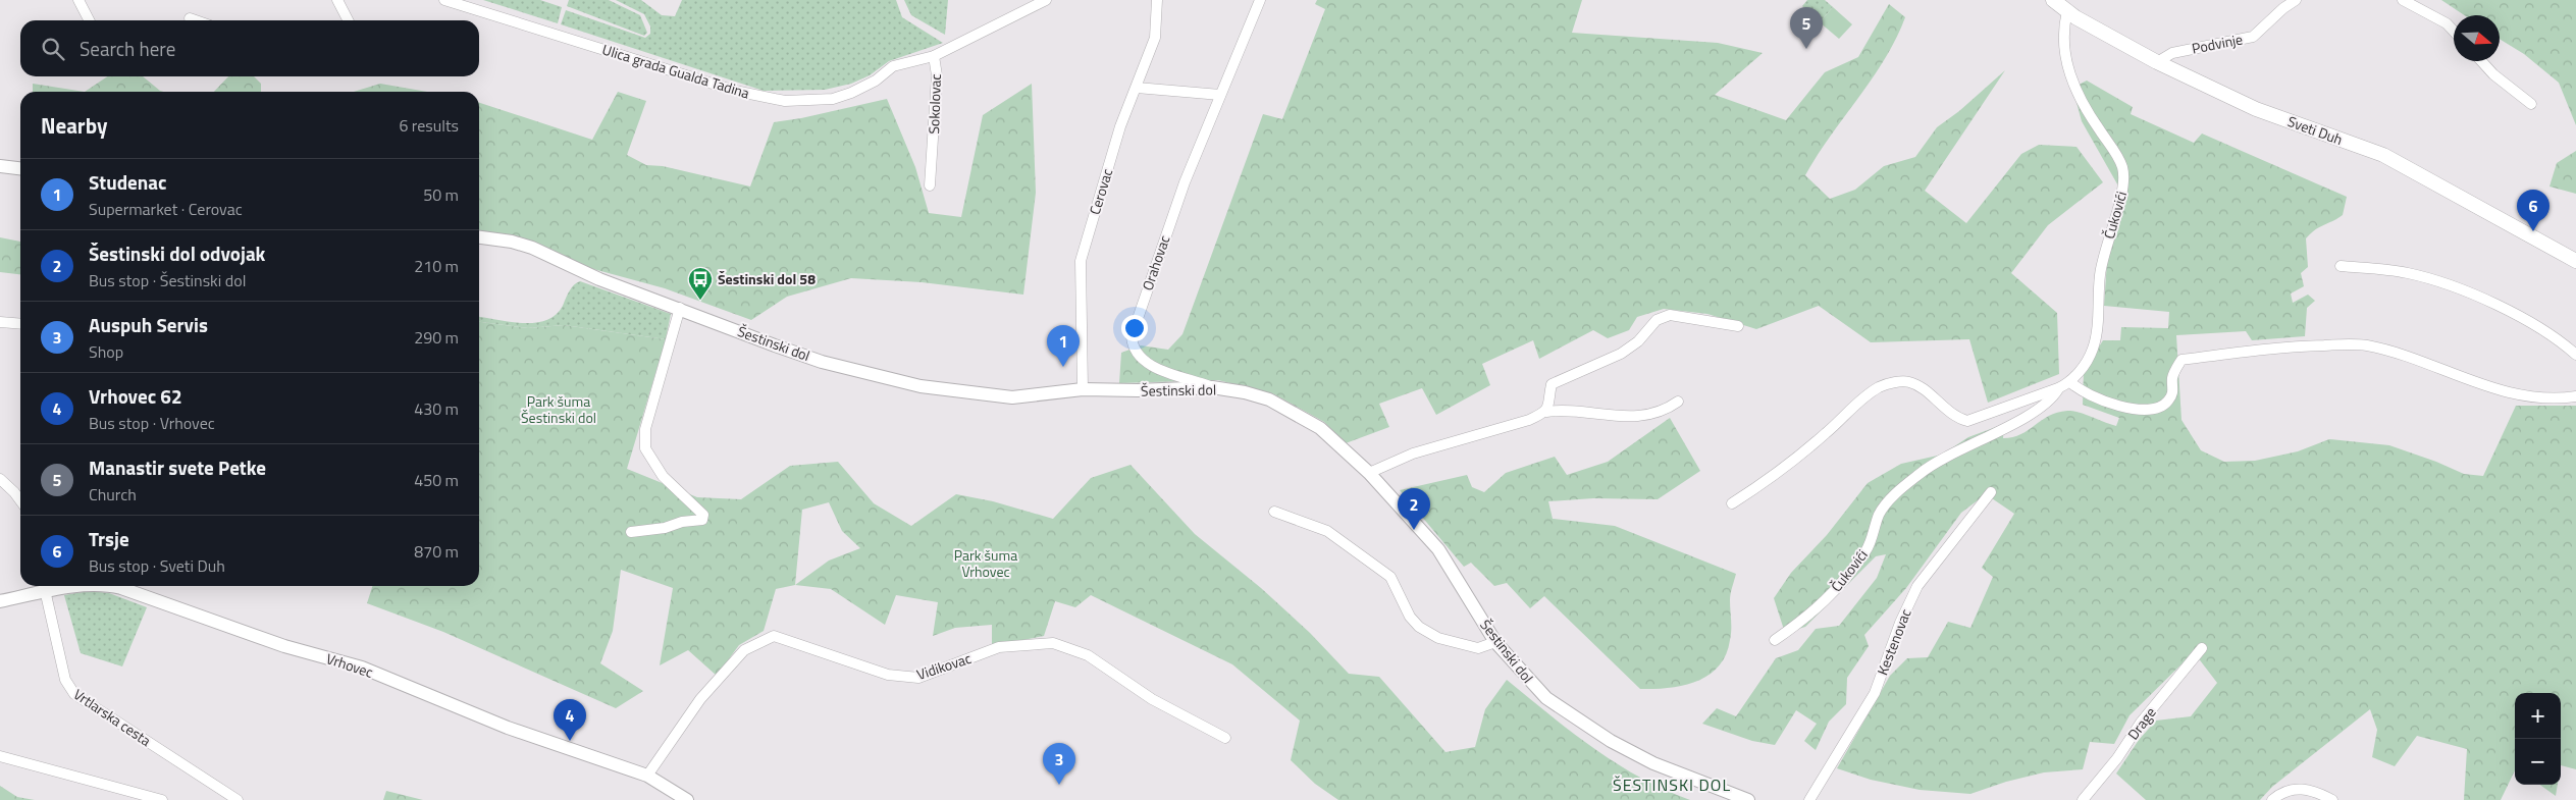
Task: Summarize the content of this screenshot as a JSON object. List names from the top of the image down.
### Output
{
  "streets": {
    "main road": ["Sveti Duh"],
    "street": [
      "Podvinje",
      "Ulica grada Gualda Tadina",
      "Sokolovac",
      "Cerovac",
      "Čukovići",
      "Orahovac",
      "Šestinski dol",
      "Kestenovac",
      "Vrhovec",
      "Vidikovac",
      "Vrtlarska cesta",
      "Drage"
    ]
  },
  "crossings": [
    ["Podvinje", "Sveti Duh"],
    ["Ulica grada Gualda Tadina", "Sokolovac"],
    ["Sveti Duh", "Čukovići"],
    ["Cerovac", "Šestinski dol"],
    ["Orahovac", "Šestinski dol"],
    ["Vrhovec", "Vidikovac"],
    ["Vrhovec", "Vrtlarska cesta"]
  ],
  "districts": ["ŠESTINSKI DOL"],
  "parks": ["Park šuma Šestinski dol", "Park šuma Vrhovec"],
  "places": {
    "bus stop": ["Šestinski dol 58"]
  },
  "north": "right",
  "page": {
    "pins": [
      "5",
      "6",
      "1",
      "2",
      "4",
      "3"
    ],
    "search": "Search here",
    "heading": ["Nearby", "6 results"],
    "list": [
      {
        "mark": "1",
        "name": "Studenac",
        "note": "Supermarket · Cerovac",
        "value": "50 m"
      },
      {
        "mark": "2",
        "name": "Šestinski dol odvojak",
        "note": "Bus stop · Šestinski dol",
        "value": "210 m"
      },
      {
        "mark": "3",
        "name": "Auspuh Servis",
        "note": "Shop",
        "value": "290 m"
      },
      {
        "mark": "4",
        "name": "Vrhovec 62",
        "note": "Bus stop · Vrhovec",
        "value": "430 m"
      },
      {
        "mark": "5",
        "name": "Manastir svete Petke",
        "note": "Church",
        "value": "450 m"
      },
      {
        "mark": "6",
        "name": "Trsje",
        "note": "Bus stop · Sveti Duh",
        "value": "870 m"
      }
    ],
    "map_buttons": ["+", "−"]
  }
}
